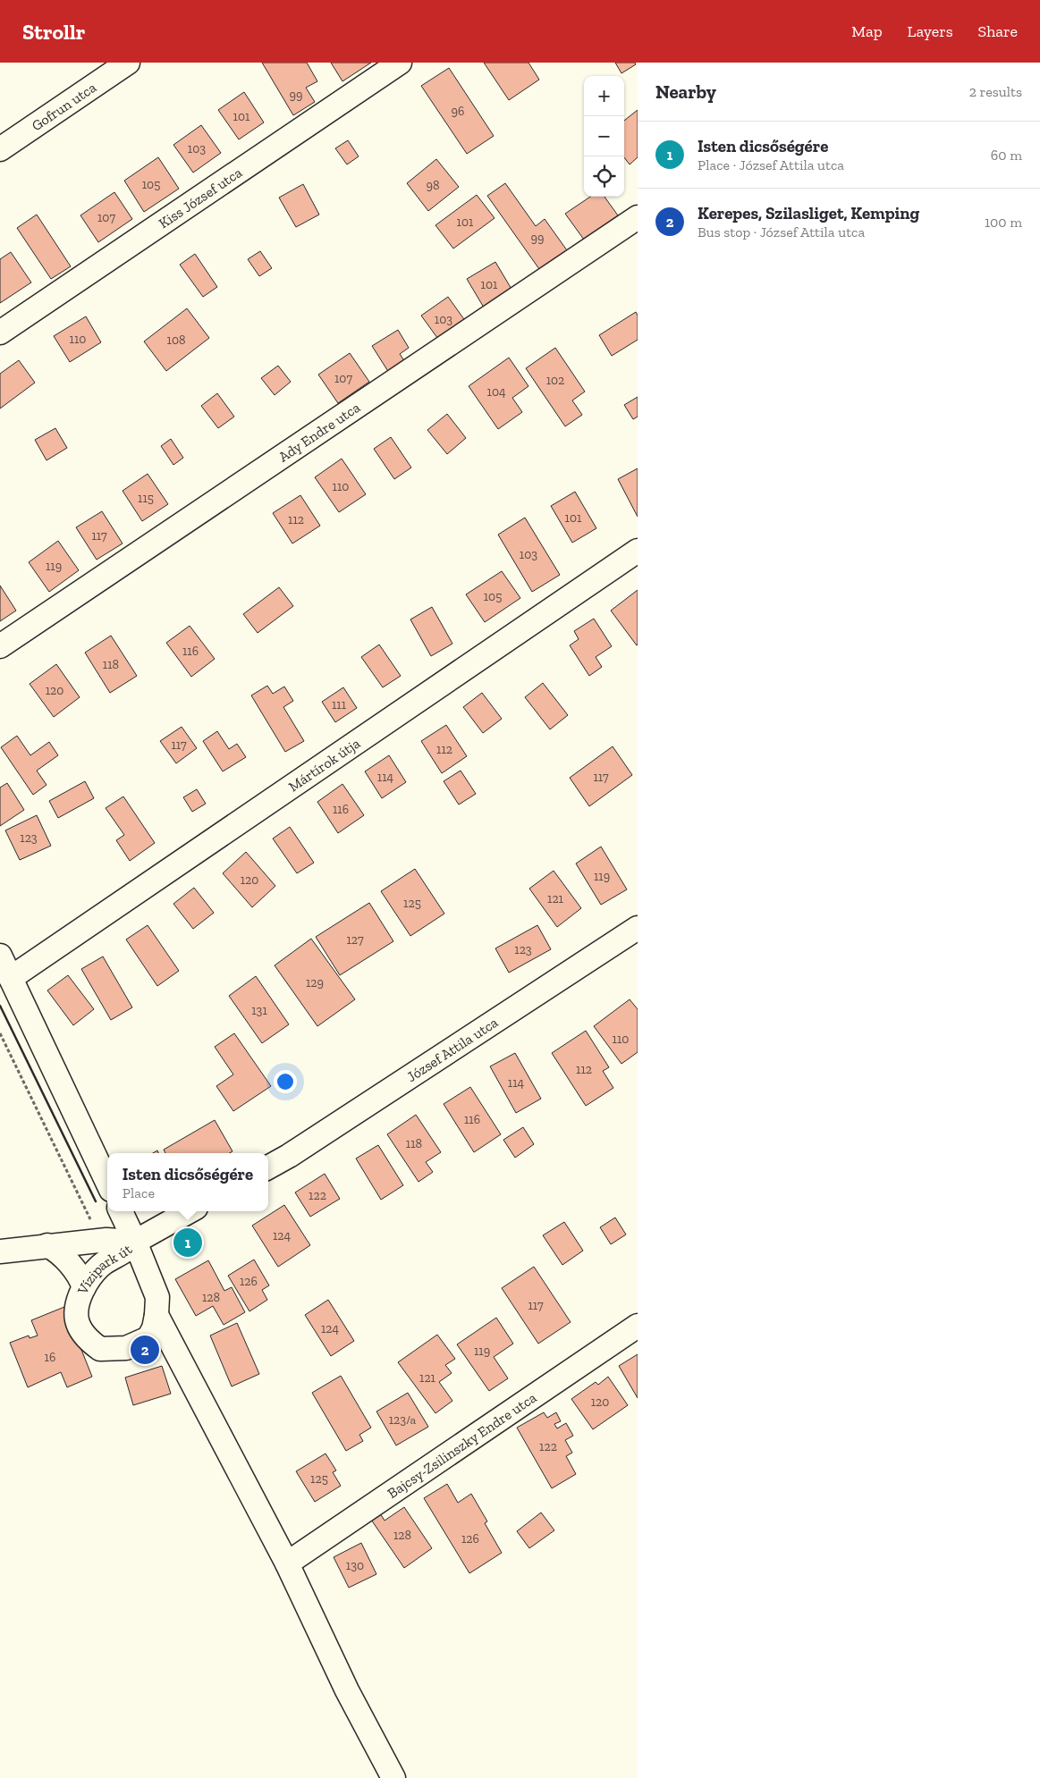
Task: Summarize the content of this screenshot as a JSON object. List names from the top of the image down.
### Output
{
  "streets": {
    "street": [
      "Gofrun utca",
      "Kiss József utca",
      "Ady Endre utca",
      "Mártírok útja",
      "József Attila utca",
      "Vízipark út",
      "Bajcsy-Zsilinszky Endre utca"
    ]
  },
  "house_numbers": [
    "99",
    "96",
    "101",
    "103",
    "105",
    "98",
    "107",
    "101",
    "99",
    "101",
    "103",
    "110",
    "108",
    "107",
    "102",
    "104",
    "110",
    "115",
    "101",
    "112",
    "117",
    "103",
    "119",
    "105",
    "116",
    "118",
    "120",
    "111",
    "117",
    "112",
    "114",
    "117",
    "116",
    "123",
    "119",
    "120",
    "121",
    "125",
    "127",
    "123",
    "129",
    "131",
    "110",
    "112",
    "114",
    "116",
    "118",
    "122",
    "124",
    "126",
    "128",
    "117",
    "124",
    "119",
    "16",
    "121",
    "120",
    "123/a",
    "122",
    "125",
    "128",
    "126",
    "130"
  ],
  "page": {
    "header": "Strollr",
    "nav": ["Map", "Layers", "Share"],
    "heading": ["Nearby", "2 results"],
    "map_buttons": ["+", "−"],
    "list": [
      {
        "mark": "1",
        "name": "Isten dicsőségére",
        "note": "Place · József Attila utca",
        "value": "60 m"
      },
      {
        "mark": "2",
        "name": "Kerepes, Szilasliget, Kemping",
        "note": "Bus stop · József Attila utca",
        "value": "100 m"
      }
    ],
    "popup": ["Isten dicsőségére", "Place"],
    "pins": ["1", "2"]
  }
}
